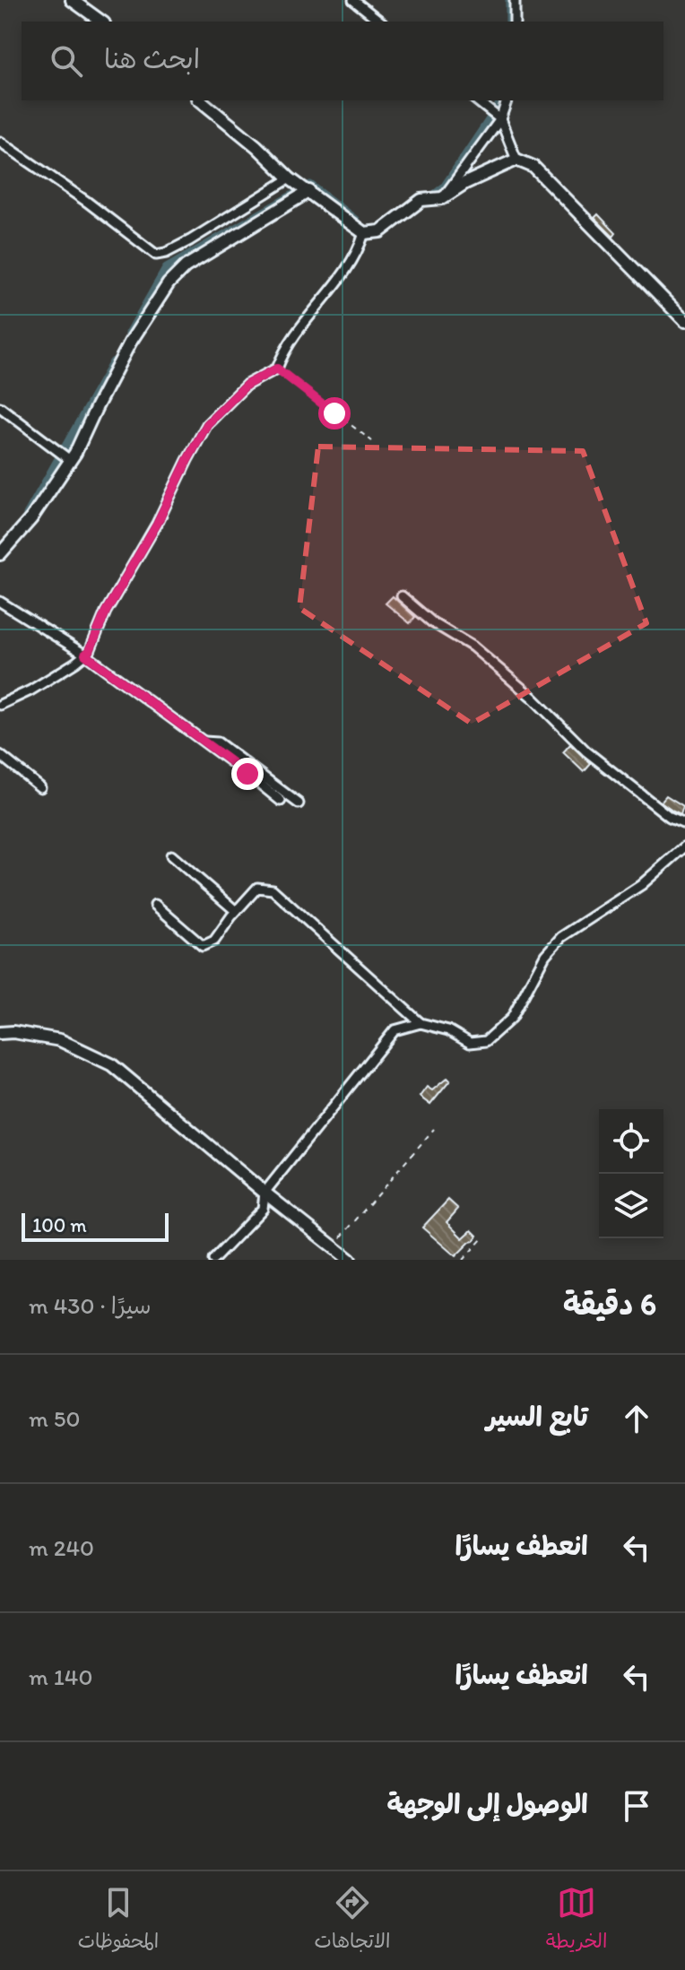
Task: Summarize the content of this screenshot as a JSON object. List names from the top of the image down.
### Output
{
  "scale_bar": "100 m",
  "page": {
    "search": "ابحث هنا",
    "scale": "100 m",
    "heading": ["6 دقيقة", "سيرًا · 430 m"],
    "list": [
      ["تابع السير", "50 m"],
      ["انعطف يسارًا", "240 m"],
      ["انعطف يسارًا", "140 m"],
      "الوصول إلى الوجهة"
    ],
    "nav": ["الخريطة", "الاتجاهات", "المحفوظات"]
  }
}
